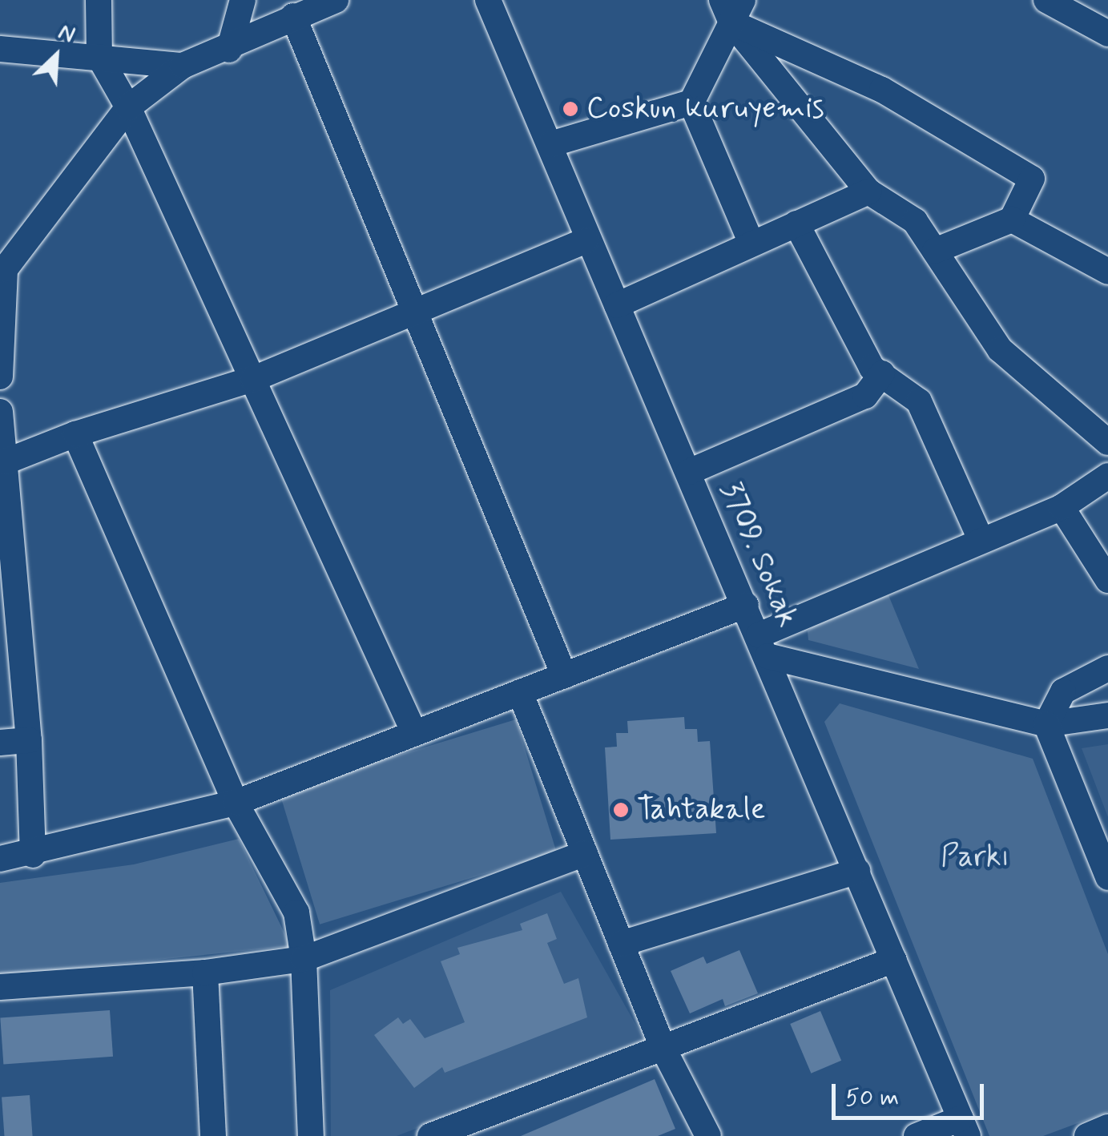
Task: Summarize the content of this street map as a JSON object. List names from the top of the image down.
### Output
{
  "streets": {
    "street": ["3709. Sokak"]
  },
  "parks": ["Parkı"],
  "places": ["Coskun kuruyemis", "Tahtakale"],
  "scale_bar": "50 m",
  "north": "top right"
}
